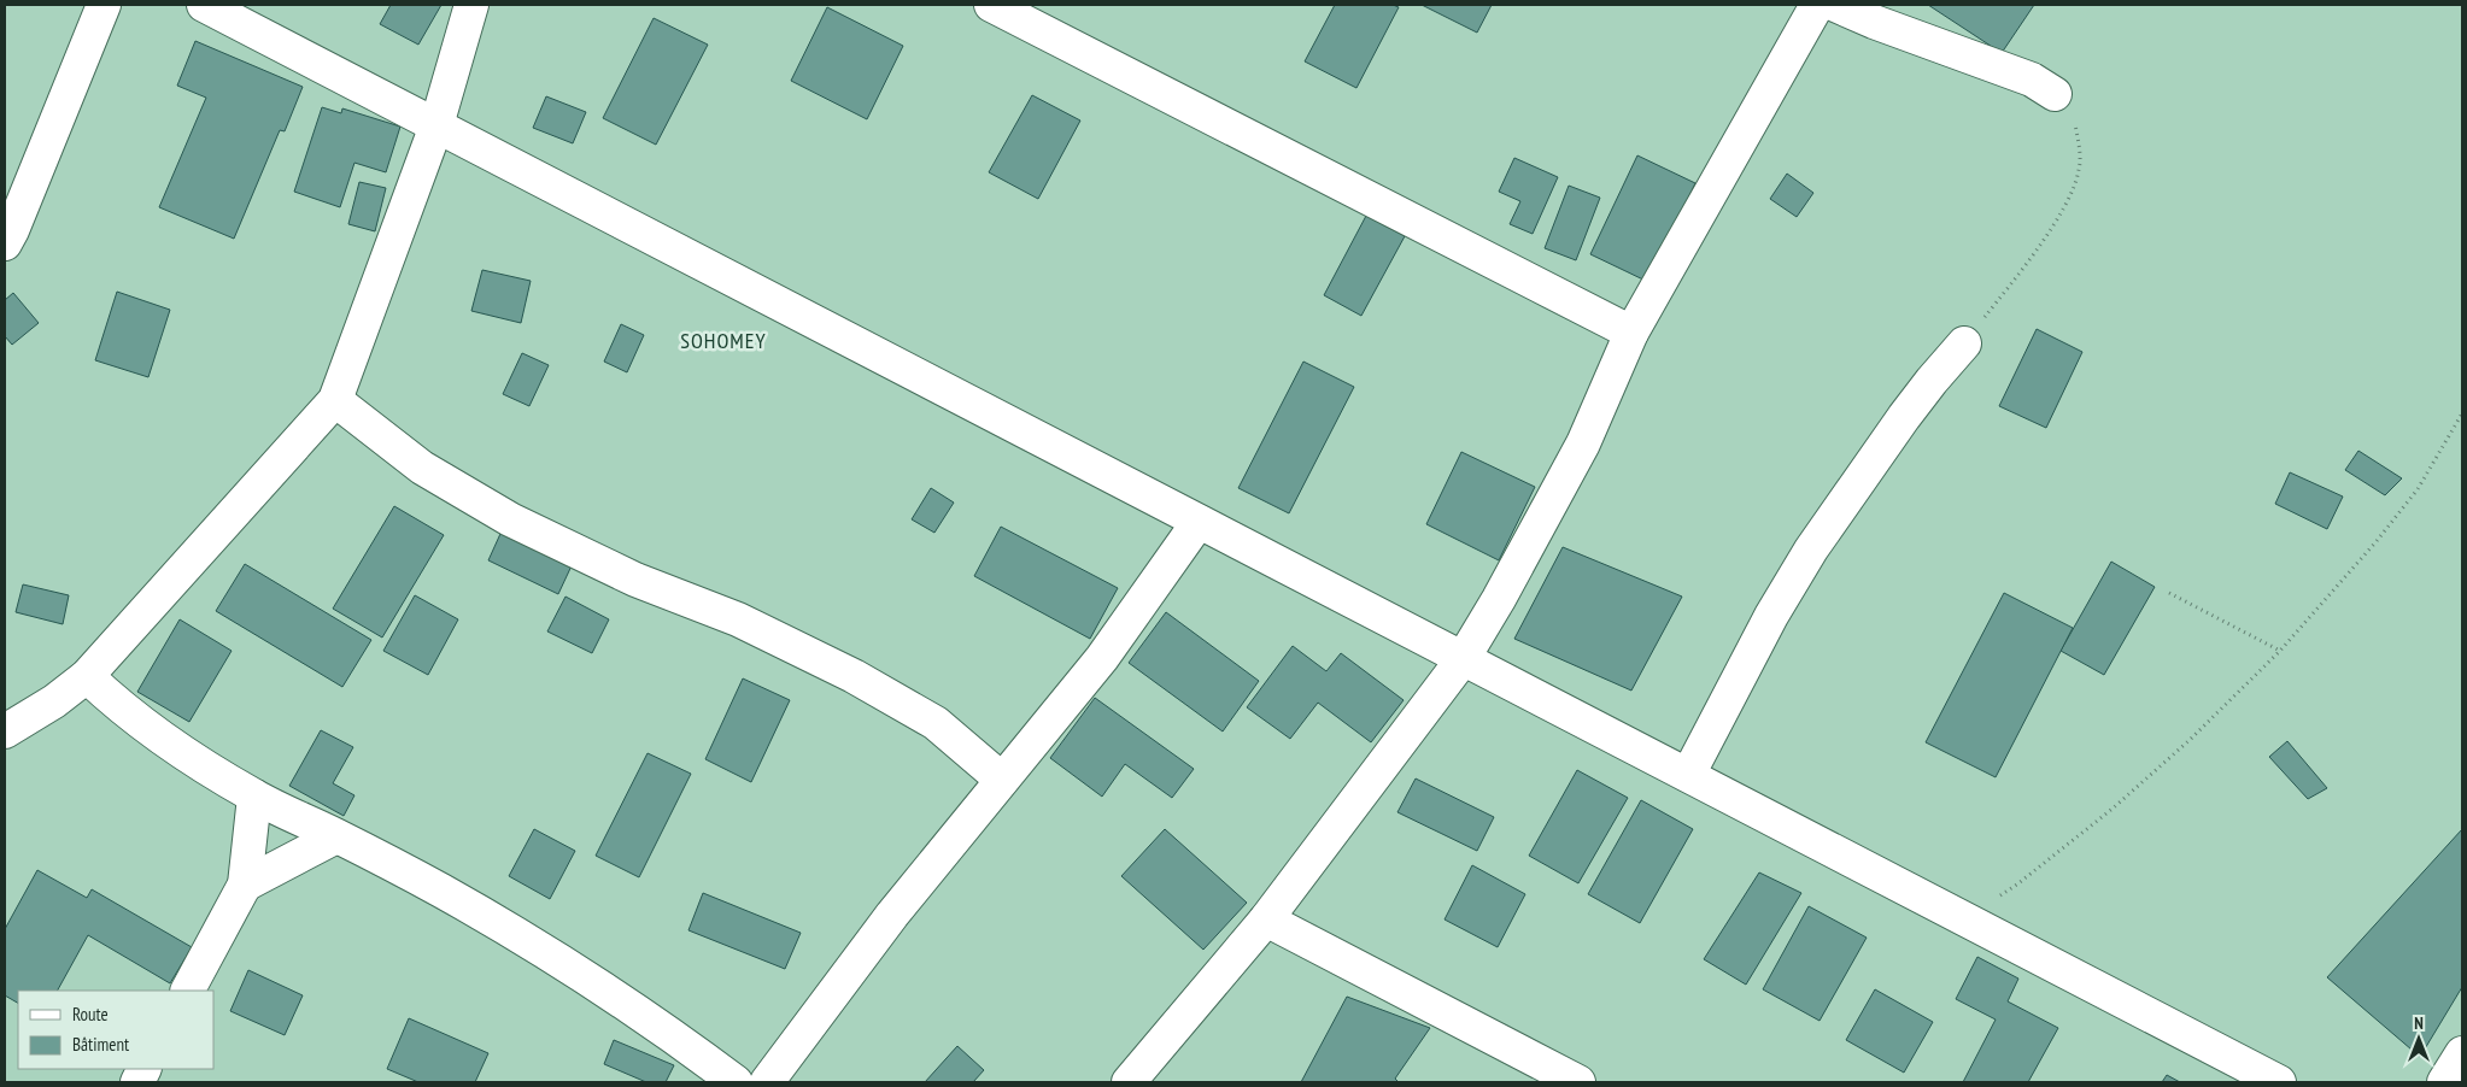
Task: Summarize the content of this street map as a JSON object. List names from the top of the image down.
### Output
{
  "districts": ["SOHOMEY"],
  "legend": ["Route", "Bâtiment"],
  "north": "top"
}
